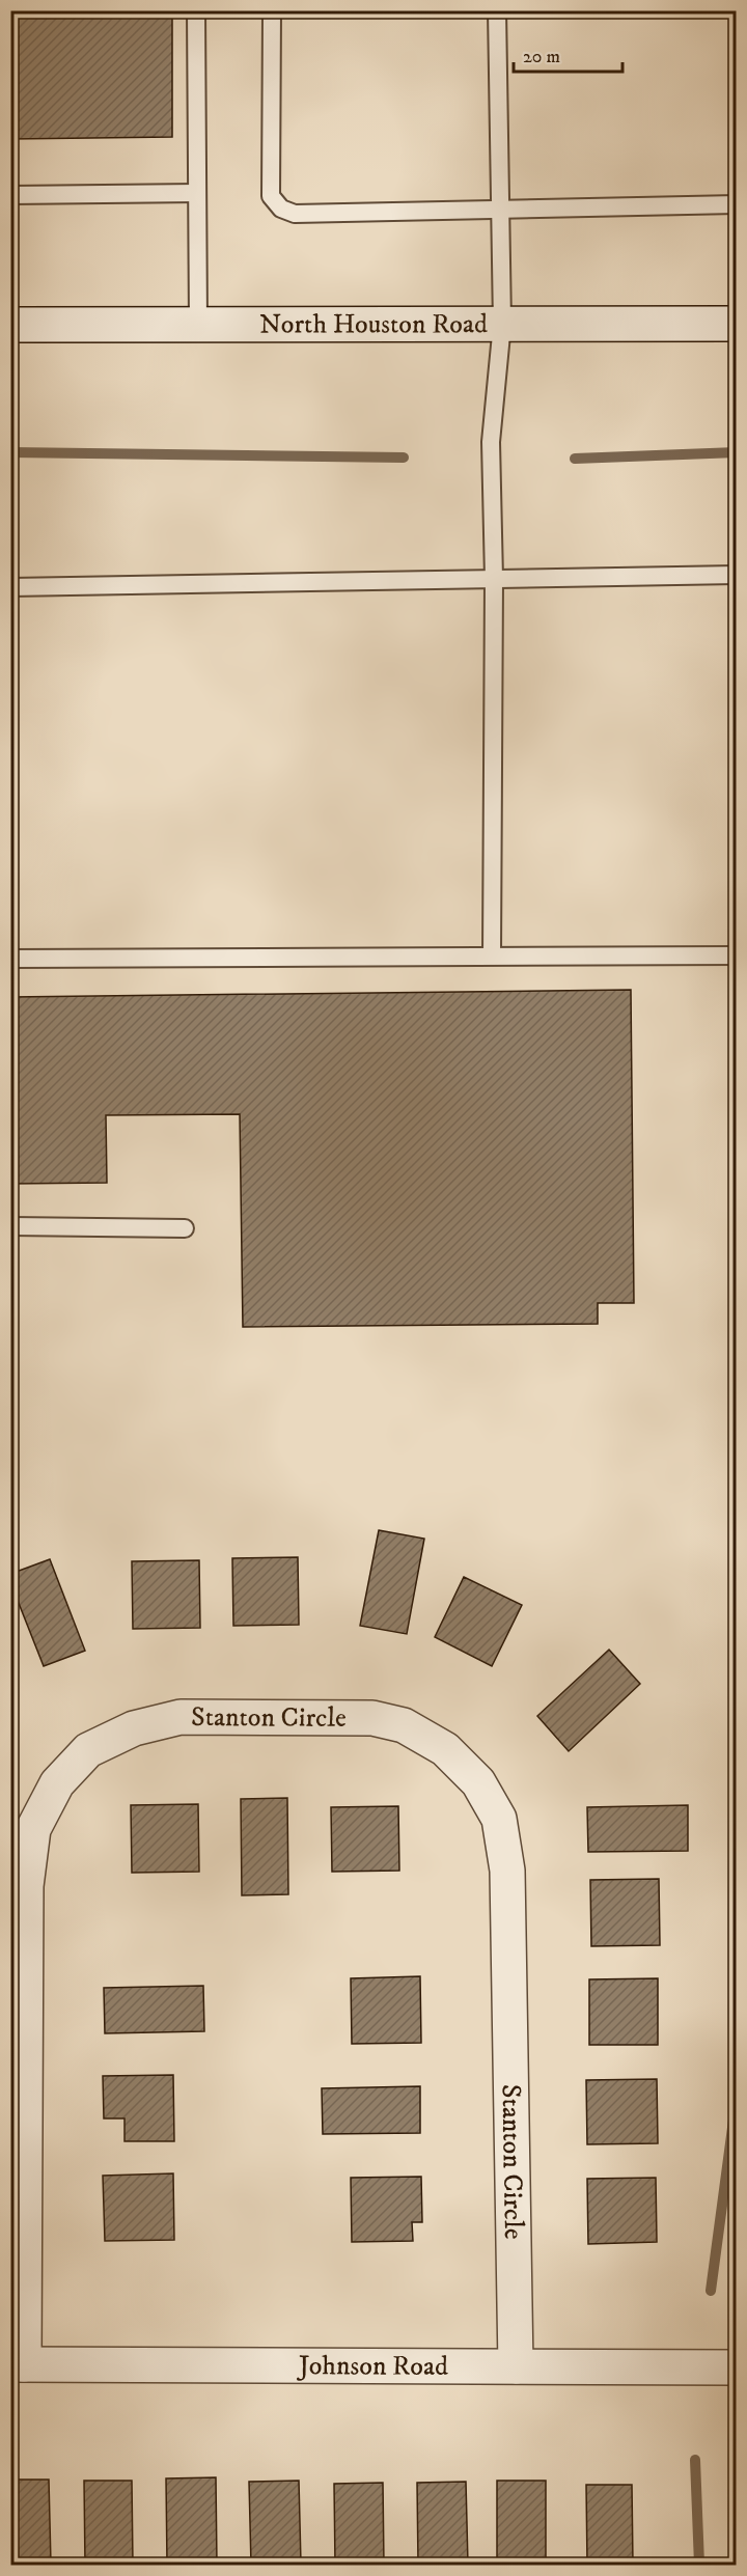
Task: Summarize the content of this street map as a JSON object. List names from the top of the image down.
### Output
{
  "streets": {
    "street": ["North Houston Road", "Stanton Circle", "Johnson Road"]
  },
  "crossings": [
    ["Stanton Circle", "Johnson Road"]
  ],
  "scale_bar": "20 m"
}
